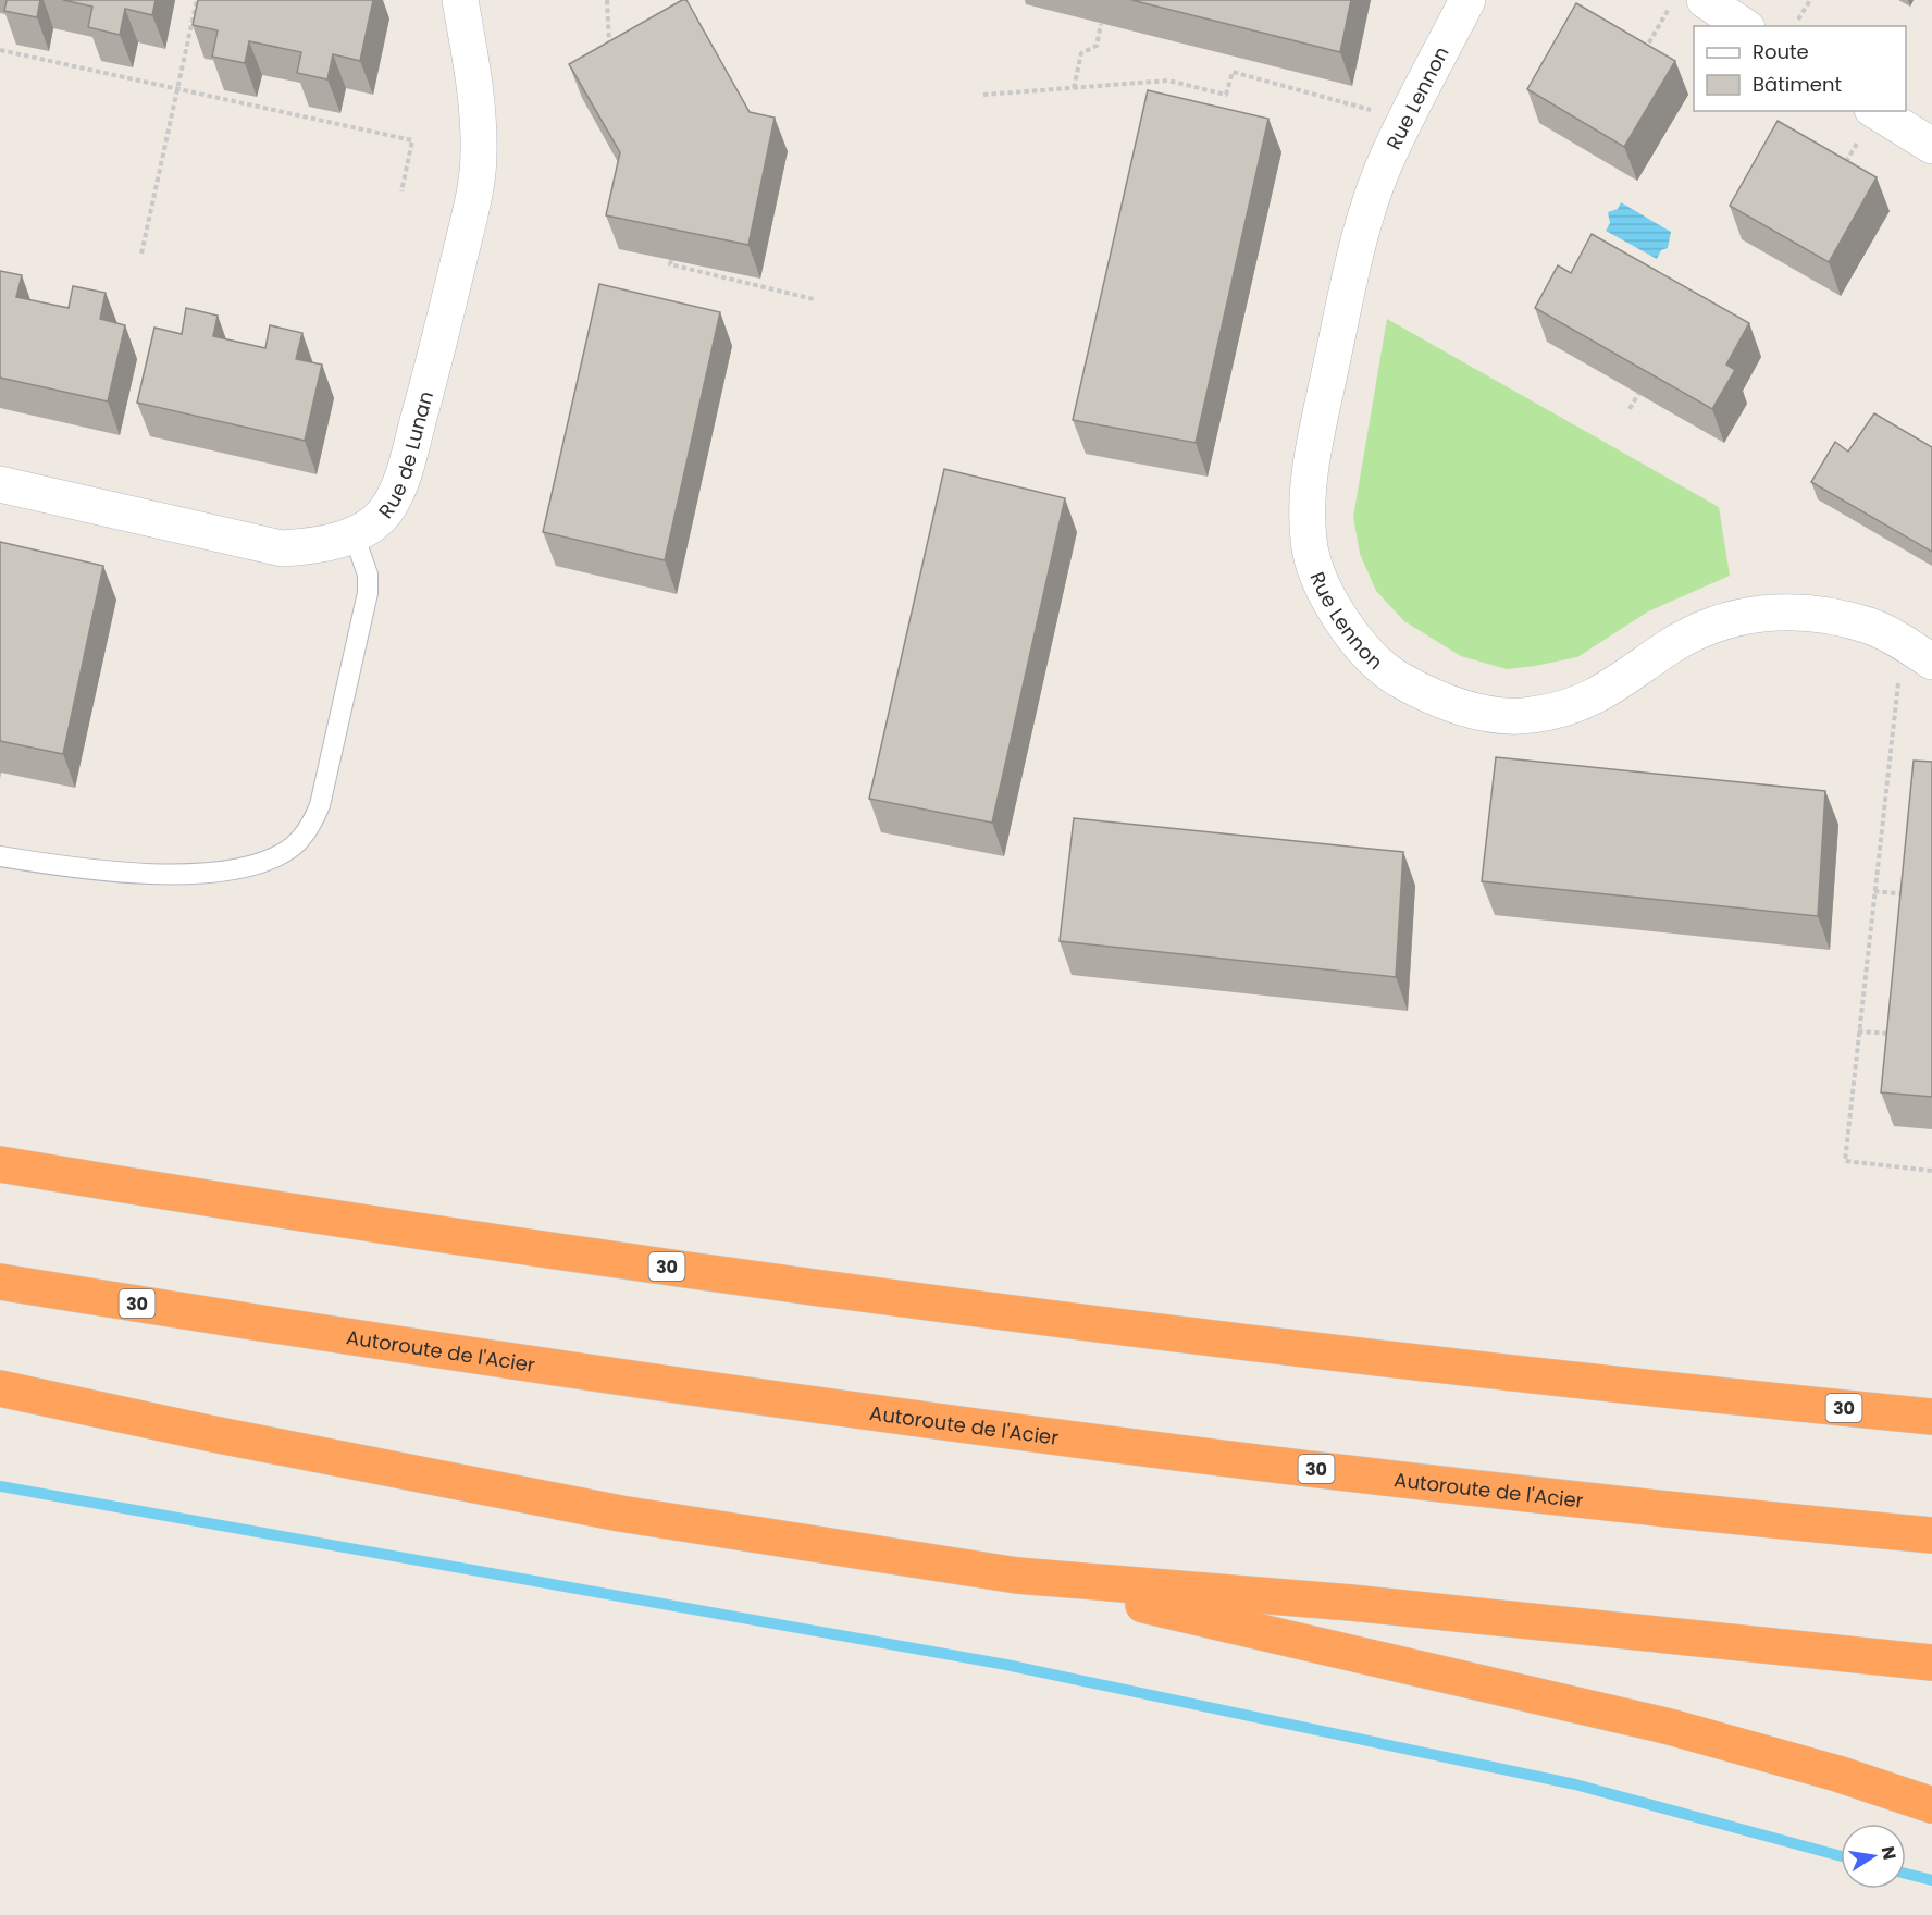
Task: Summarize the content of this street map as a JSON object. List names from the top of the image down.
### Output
{
  "streets": {
    "highway": ["30", "Autoroute de l'Acier"],
    "street": ["Rue Lennon", "Rue de Lunan"]
  },
  "legend": ["Route", "Bâtiment"],
  "north": "right"
}
